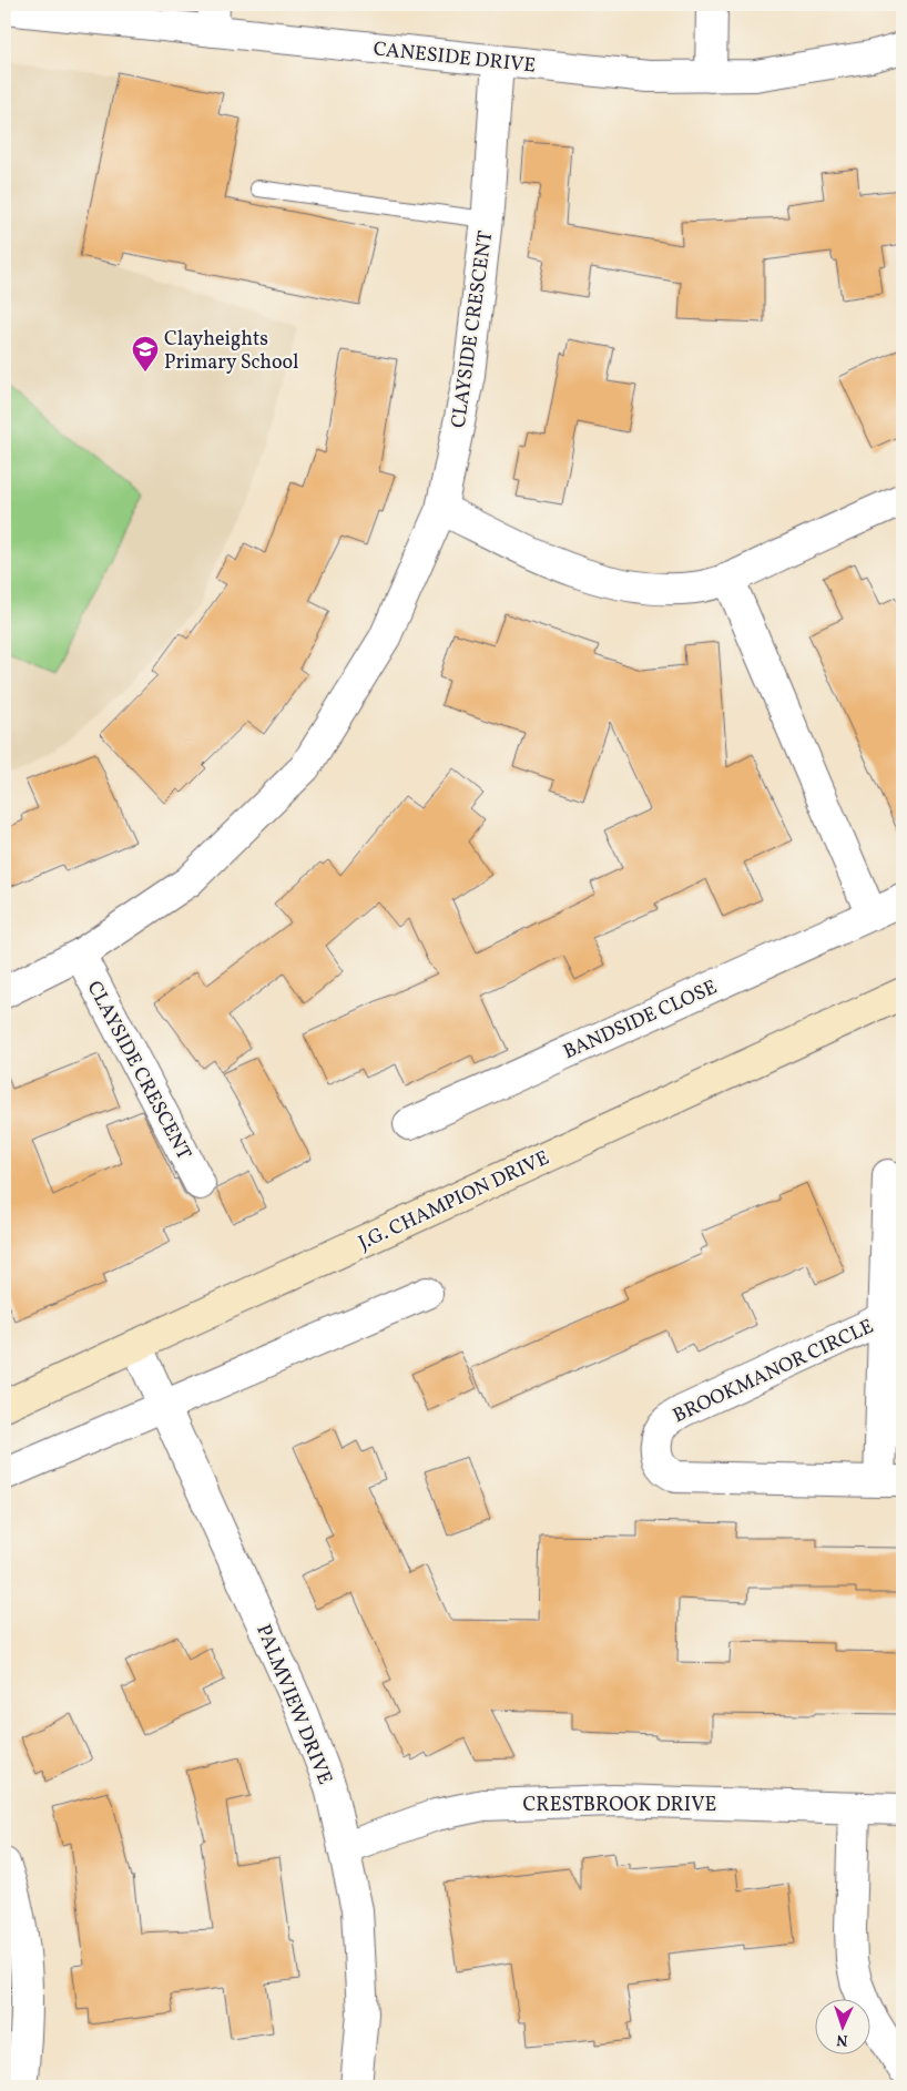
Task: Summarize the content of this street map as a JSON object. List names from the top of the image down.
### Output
{
  "streets": {
    "main road": ["J.G. CHAMPION DRIVE"],
    "street": [
      "CANESIDE DRIVE",
      "CLAYSIDE CRESCENT",
      "BANDSIDE CLOSE",
      "BROOKMANOR CIRCLE",
      "PALMVIEW DRIVE",
      "CRESTBROOK DRIVE"
    ]
  },
  "crossings": [
    ["CANESIDE DRIVE", "CLAYSIDE CRESCENT"],
    ["J.G. CHAMPION DRIVE", "PALMVIEW DRIVE"],
    ["PALMVIEW DRIVE", "CRESTBROOK DRIVE"]
  ],
  "places": {
    "school or university": ["Clayheights Primary School"]
  },
  "north": "bottom"
}
